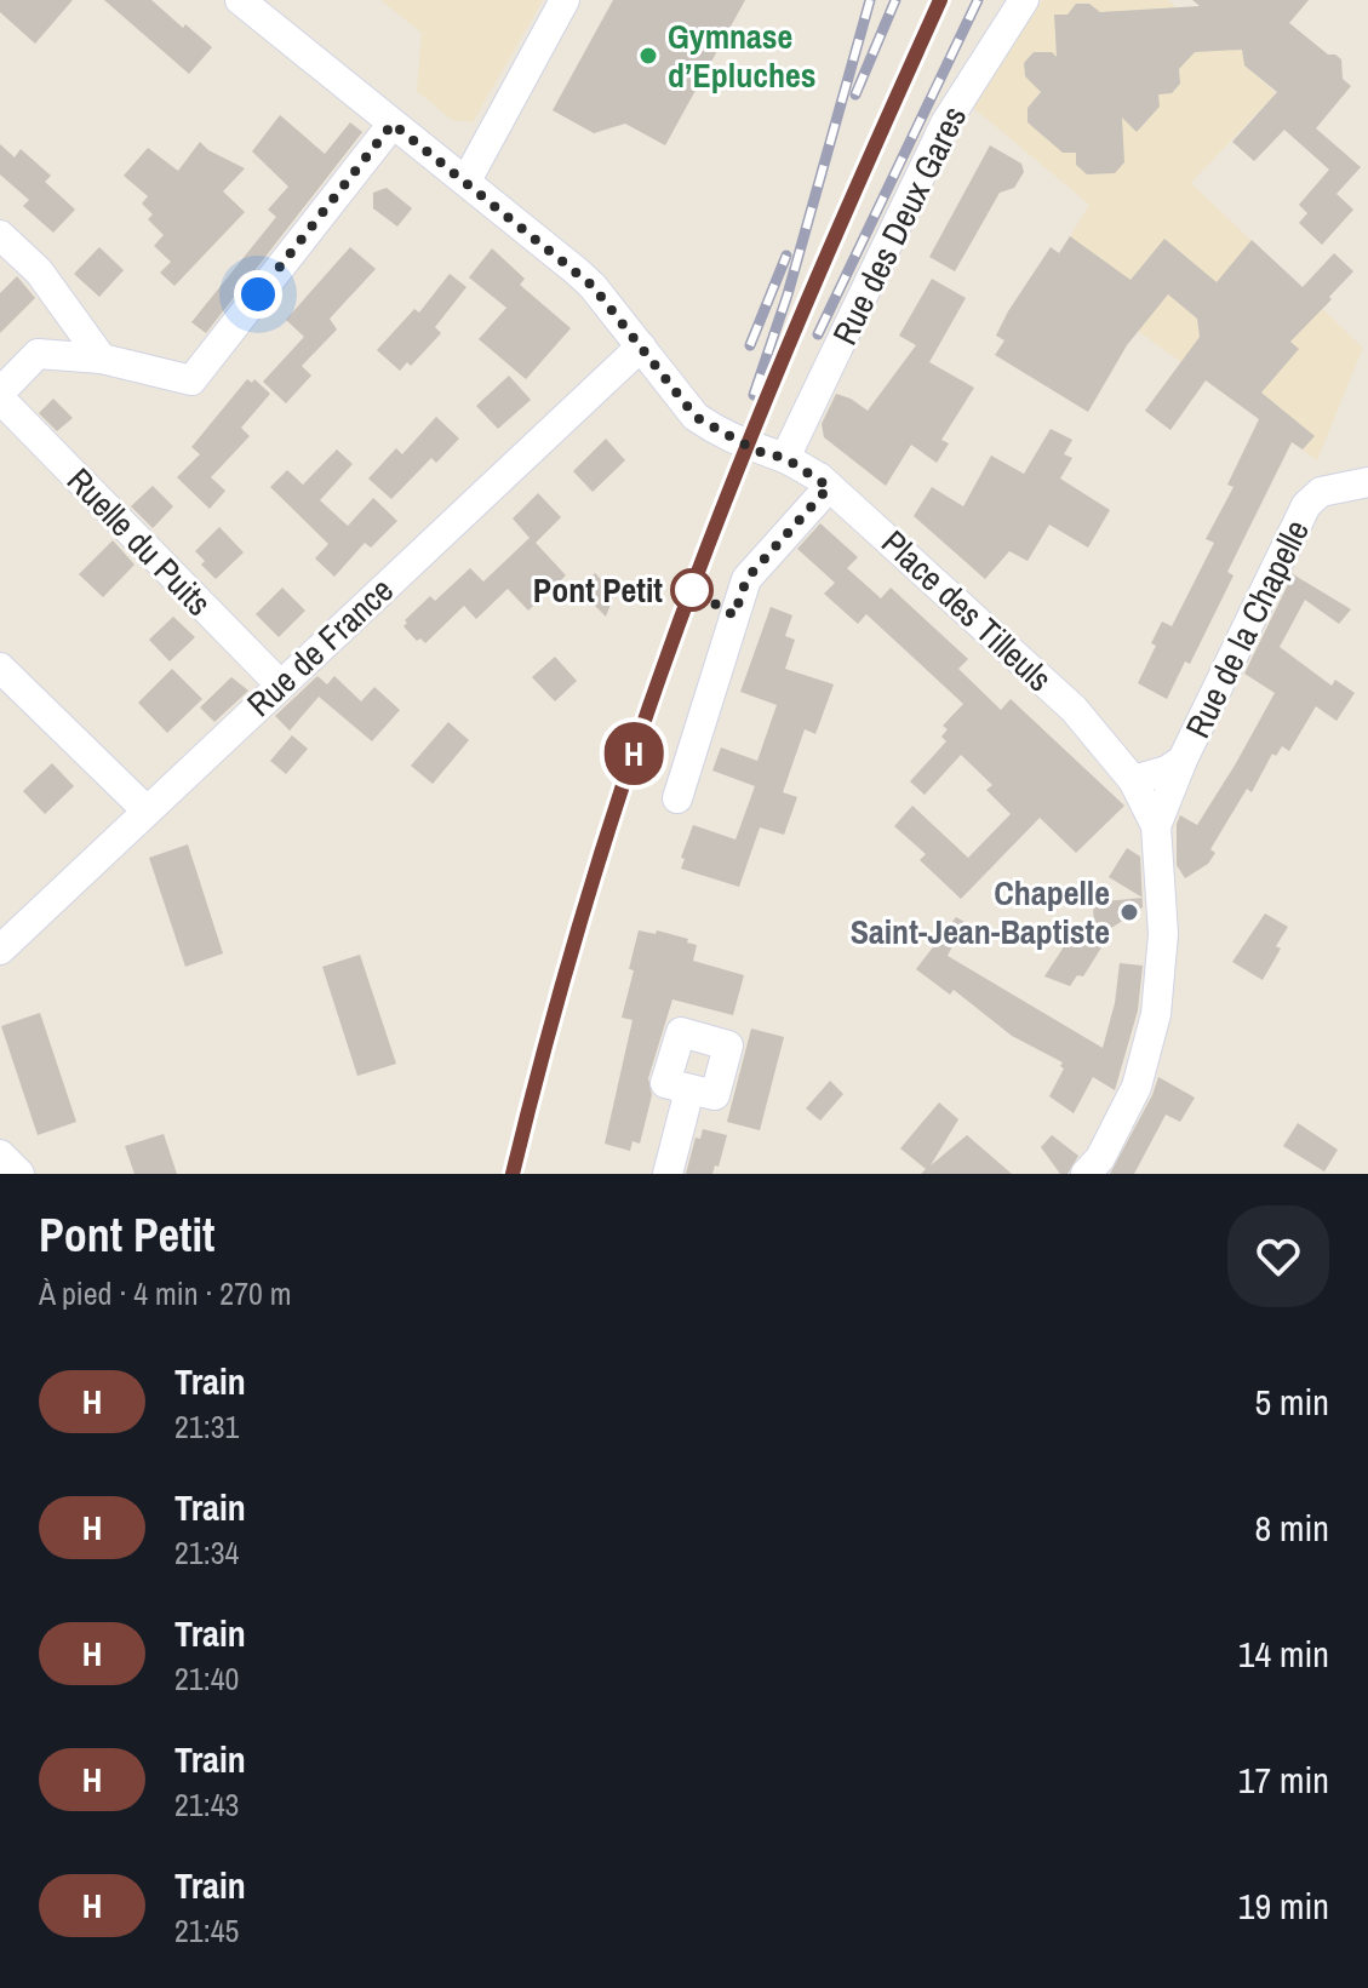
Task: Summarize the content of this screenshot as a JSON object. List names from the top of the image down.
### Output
{
  "streets": {
    "street": [
      "Rue des Deux Gares",
      "Ruelle du Puits",
      "Place des Tilleuls",
      "Rue de la Chapelle",
      "Rue de France"
    ]
  },
  "crossings": [
    ["Rue des Deux Gares", "Place des Tilleuls"],
    ["Ruelle du Puits", "Rue de France"],
    ["Place des Tilleuls", "Rue de la Chapelle"],
    ["Place des Tilleuls", "Rue de France"]
  ],
  "places": ["Gymnase d’Epluches", "Pont Petit", "Chapelle Saint-Jean-Baptiste"],
  "page": {
    "on_map": "H",
    "heading": ["Pont Petit", "À pied · 4 min · 270 m"],
    "list": [
      {
        "mark": "H",
        "name": "Train",
        "note": "21:31",
        "value": "5 min"
      },
      {
        "mark": "H",
        "name": "Train",
        "note": "21:34",
        "value": "8 min"
      },
      {
        "mark": "H",
        "name": "Train",
        "note": "21:40",
        "value": "14 min"
      },
      {
        "mark": "H",
        "name": "Train",
        "note": "21:43",
        "value": "17 min"
      },
      {
        "mark": "H",
        "name": "Train",
        "note": "21:45",
        "value": "19 min"
      }
    ]
  }
}
